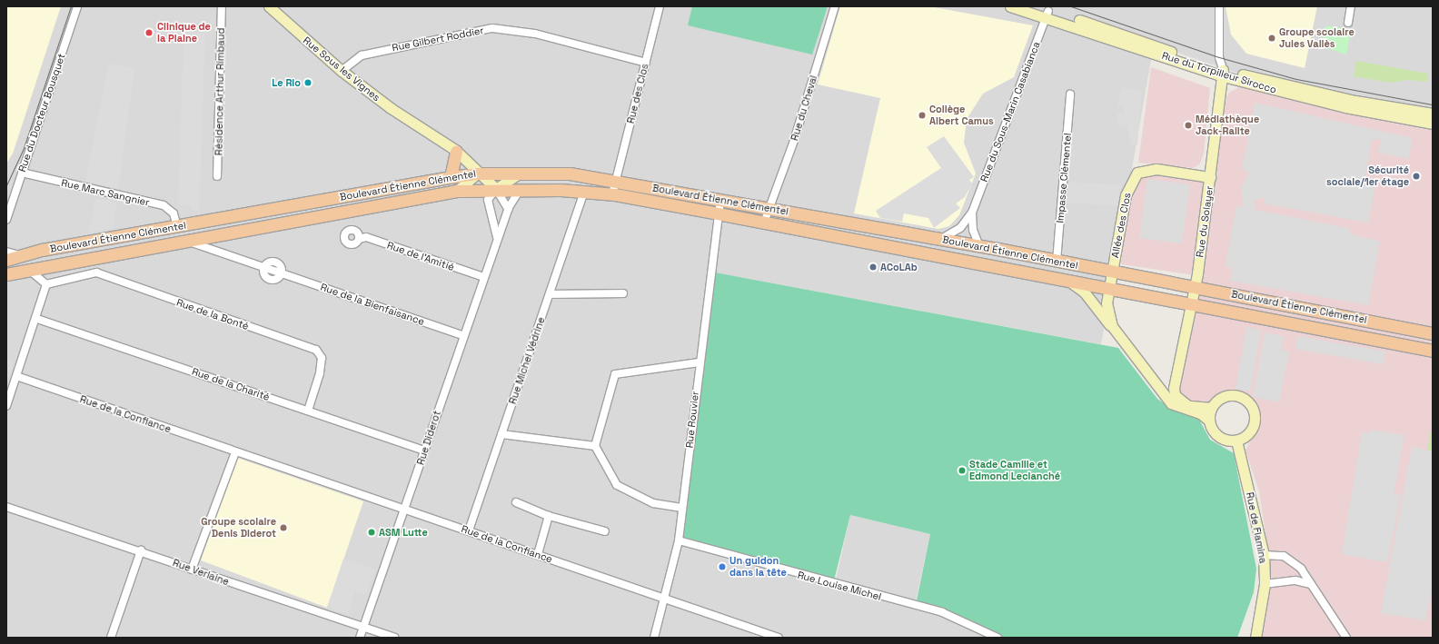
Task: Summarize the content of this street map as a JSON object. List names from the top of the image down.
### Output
{
  "streets": {
    "main road": ["Boulevard Étienne Clémentel"],
    "street": [
      "Rue Gilbert Roddier",
      "Rue Sous les Vignes",
      "Rue du Torpilleur Sirocco",
      "Résidence Arthur Rimbaud",
      "Rue des Clos",
      "Rue du Cheval",
      "Rue du Sous-Marin Casabianca",
      "Rue du Docteur Bousquet",
      "Impasse Clémentel",
      "Rue Marc Sangnier",
      "Rue du Solayer",
      "Allée des Clos",
      "Rue de l'Amitié",
      "Rue de la Bienfaisance",
      "Rue de la Bonté",
      "Rue Michel Védrine",
      "Rue de la Charité",
      "Rue de la Confiance",
      "Rue Rouvier",
      "Rue Diderot",
      "Rue de Flamina",
      "Rue Verlaine",
      "Rue Louise Michel"
    ]
  },
  "crossings": [
    ["Rue Gilbert Roddier", "Rue Sous les Vignes"],
    ["Rue Gilbert Roddier", "Rue des Clos"],
    ["Rue du Torpilleur Sirocco", "Rue du Sous-Marin Casabianca"],
    ["Rue du Torpilleur Sirocco", "Rue du Solayer"],
    ["Rue des Clos", "Boulevard Étienne Clémentel"],
    ["Rue du Cheval", "Boulevard Étienne Clémentel"],
    ["Rue du Sous-Marin Casabianca", "Boulevard Étienne Clémentel"],
    ["Rue du Docteur Bousquet", "Rue Marc Sangnier"],
    ["Impasse Clémentel", "Boulevard Étienne Clémentel"],
    ["Boulevard Étienne Clémentel", "Rue Marc Sangnier"],
    ["Boulevard Étienne Clémentel", "Rue du Solayer"],
    ["Boulevard Étienne Clémentel", "Allée des Clos"],
    ["Boulevard Étienne Clémentel", "Rue de la Bienfaisance"],
    ["Boulevard Étienne Clémentel", "Rue Michel Védrine"],
    ["Boulevard Étienne Clémentel", "Rue Rouvier"],
    ["Boulevard Étienne Clémentel", "Rue Diderot"],
    ["Rue du Solayer", "Allée des Clos"],
    ["Rue du Solayer", "Rue de Flamina"],
    ["Rue de l'Amitié", "Rue Diderot"],
    ["Rue de la Bienfaisance", "Rue Diderot"],
    ["Rue de la Bonté", "Rue de la Charité"],
    ["Rue Michel Védrine", "Rue de la Confiance"],
    ["Rue de la Charité", "Rue Diderot"],
    ["Rue de la Confiance", "Rue Rouvier"],
    ["Rue de la Confiance", "Rue Diderot"],
    ["Rue Rouvier", "Rue Louise Michel"],
    ["Rue Diderot", "Rue Verlaine"]
  ],
  "places": [
    "Clinique de la Plaine",
    "Groupe scolaire Jules Vallès",
    "Le Rio",
    "Collège Albert Camus",
    "Médiathèque Jack-Ralite",
    "Sécurité sociale/1er étage",
    "ACoLAb",
    "Stade Camille et Edmond Leclanché",
    "Groupe scolaire Denis Diderot",
    "ASM Lutte",
    "Un guidon dans la tête"
  ]
}
